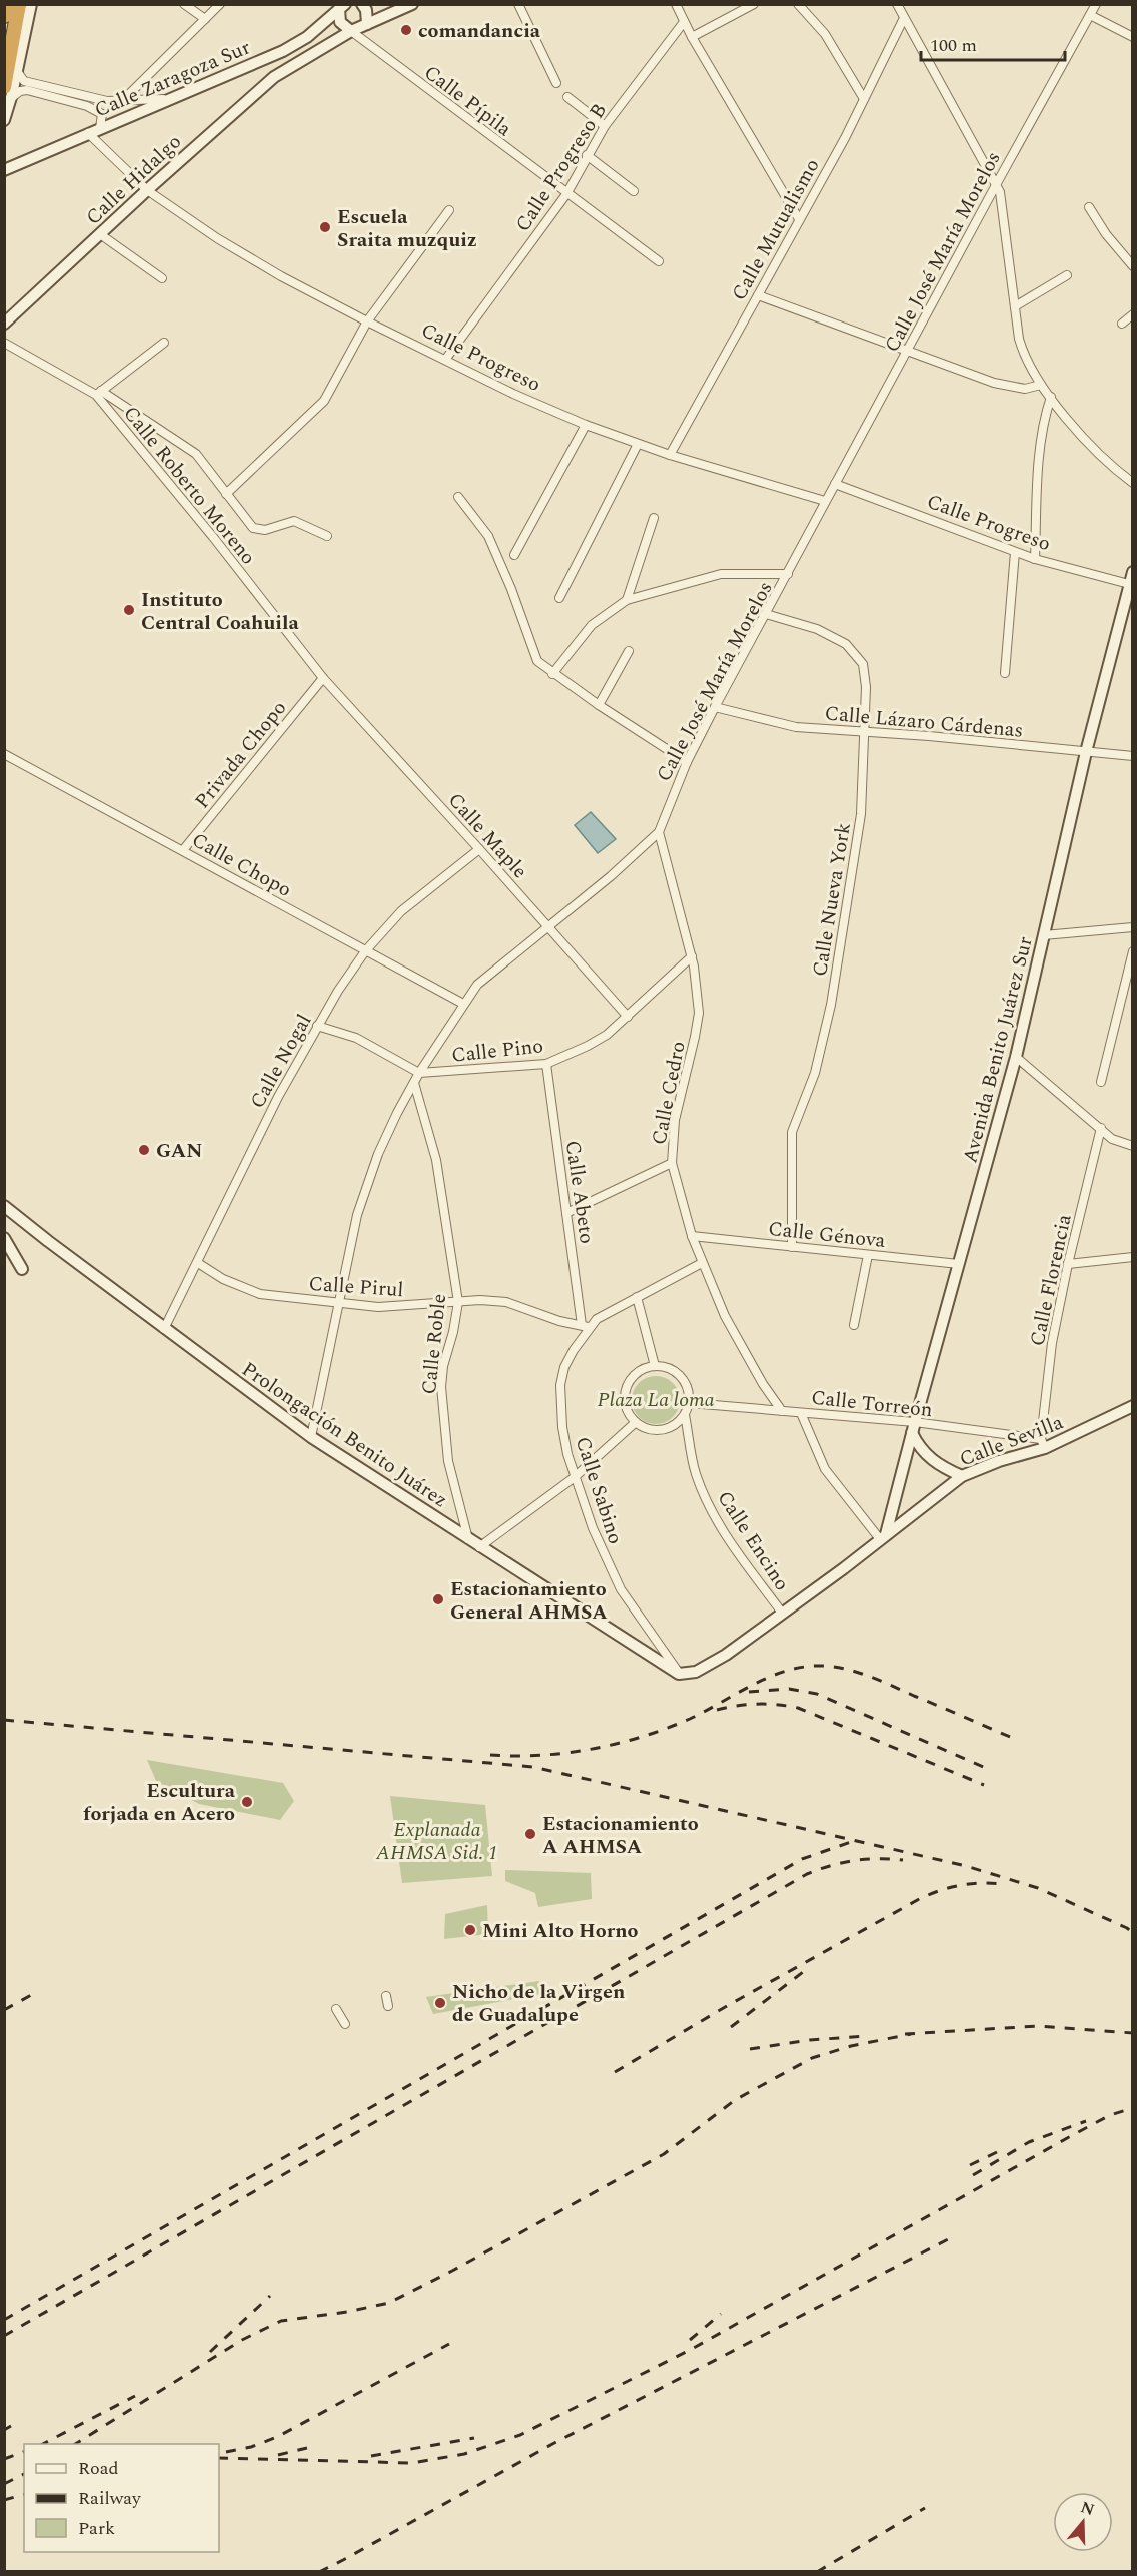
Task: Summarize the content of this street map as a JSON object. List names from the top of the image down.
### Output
{
  "streets": {
    "street": [
      "Calle Zaragoza Sur",
      "Calle Pípila",
      "Calle Progreso B",
      "Calle Hidalgo",
      "Calle Mutualismo",
      "Calle José María Morelos",
      "Calle Progreso",
      "Calle Roberto Moreno",
      "Calle Lázaro Cárdenas",
      "Privada Chopo",
      "Calle Maple",
      "Calle Chopo",
      "Calle Nueva York",
      "Calle Pino",
      "Avenida Benito Juárez Sur",
      "Calle Nogal",
      "Calle Cedro",
      "Calle Abeto",
      "Calle Génova",
      "Calle Florencia",
      "Calle Pirul",
      "Calle Roble",
      "Calle Torreón",
      "Prolongación Benito Juárez",
      "Calle Sevilla",
      "Calle Sabino",
      "Calle Encino"
    ]
  },
  "crossings": [
    ["Calle Zaragoza Sur", "Calle Progreso"],
    ["Calle Pípila", "Calle Progreso B"],
    ["Calle Pípila", "Calle Hidalgo"],
    ["Calle Progreso B", "Calle Progreso"],
    ["Calle Hidalgo", "Calle Progreso"],
    ["Calle Mutualismo", "Calle Progreso"],
    ["Calle José María Morelos", "Calle Progreso"],
    ["Calle José María Morelos", "Calle Lázaro Cárdenas"],
    ["Calle José María Morelos", "Calle Maple"],
    ["Calle José María Morelos", "Calle Chopo"],
    ["Calle José María Morelos", "Calle Nueva York"],
    ["Calle José María Morelos", "Calle Pino"],
    ["Calle José María Morelos", "Calle Cedro"],
    ["Calle José María Morelos", "Calle Pirul"],
    ["Calle José María Morelos", "Calle Roble"],
    ["Calle José María Morelos", "Prolongación Benito Juárez"],
    ["Calle Progreso", "Avenida Benito Juárez Sur"],
    ["Calle Roberto Moreno", "Privada Chopo"],
    ["Calle Roberto Moreno", "Calle Maple"],
    ["Calle Lázaro Cárdenas", "Calle Nueva York"],
    ["Calle Lázaro Cárdenas", "Avenida Benito Juárez Sur"],
    ["Privada Chopo", "Calle Maple"],
    ["Privada Chopo", "Calle Chopo"],
    ["Calle Maple", "Calle Pino"],
    ["Calle Maple", "Calle Nogal"],
    ["Calle Chopo", "Calle Nogal"],
    ["Calle Nueva York", "Calle Génova"],
    ["Calle Pino", "Calle Cedro"],
    ["Calle Pino", "Calle Abeto"],
    ["Avenida Benito Juárez Sur", "Calle Génova"],
    ["Avenida Benito Juárez Sur", "Calle Torreón"],
    ["Avenida Benito Juárez Sur", "Calle Sevilla"],
    ["Calle Nogal", "Calle Pirul"],
    ["Calle Nogal", "Prolongación Benito Juárez"],
    ["Calle Cedro", "Calle Génova"],
    ["Calle Cedro", "Calle Torreón"],
    ["Calle Cedro", "Calle Sabino"],
    ["Calle Abeto", "Calle Pirul"],
    ["Calle Abeto", "Calle Sabino"],
    ["Calle Florencia", "Calle Torreón"],
    ["Calle Florencia", "Calle Sevilla"],
    ["Calle Pirul", "Calle Roble"],
    ["Calle Pirul", "Calle Sabino"],
    ["Calle Roble", "Prolongación Benito Juárez"],
    ["Calle Torreón", "Calle Sevilla"],
    ["Calle Torreón", "Calle Encino"],
    ["Prolongación Benito Juárez", "Calle Sabino"]
  ],
  "parks": ["Plaza La loma", "Explanada AHMSA Sid. 1"],
  "places": [
    "comandancia",
    "Escuela Sraita muzquiz",
    "Instituto Central Coahuila",
    "GAN",
    "Estacionamiento General AHMSA",
    "Escultura forjada en Acero",
    "Estacionamiento A AHMSA",
    "Mini Alto Horno",
    "Nicho de la Virgen de Guadalupe"
  ],
  "legend": ["Road", "Railway", "Park"],
  "scale_bar": "100 m",
  "north": "top"
}
